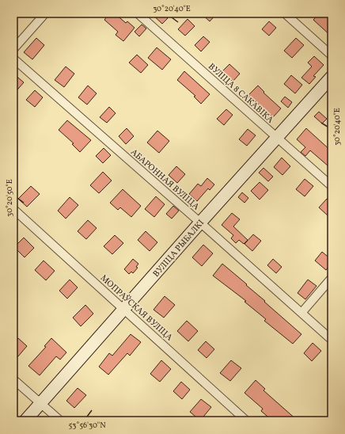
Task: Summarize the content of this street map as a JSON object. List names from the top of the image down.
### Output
{
  "streets": {
    "street": [
      "ВУЛІЦА 8 САКАВІКА",
      "АБАРОННАЯ ВУЛІЦА",
      "ВУЛІЦА РЫБАЛКІ",
      "МОПРАЎСКАЯ ВУЛІЦА"
    ]
  },
  "crossings": [
    ["ВУЛІЦА 8 САКАВІКА", "ВУЛІЦА РЫБАЛКІ"],
    ["АБАРОННАЯ ВУЛІЦА", "ВУЛІЦА РЫБАЛКІ"],
    ["ВУЛІЦА РЫБАЛКІ", "МОПРАЎСКАЯ ВУЛІЦА"]
  ],
  "coordinates": ["30°20'40\"E", "30°20'50\"E", "53°56'30\"N"]
}
